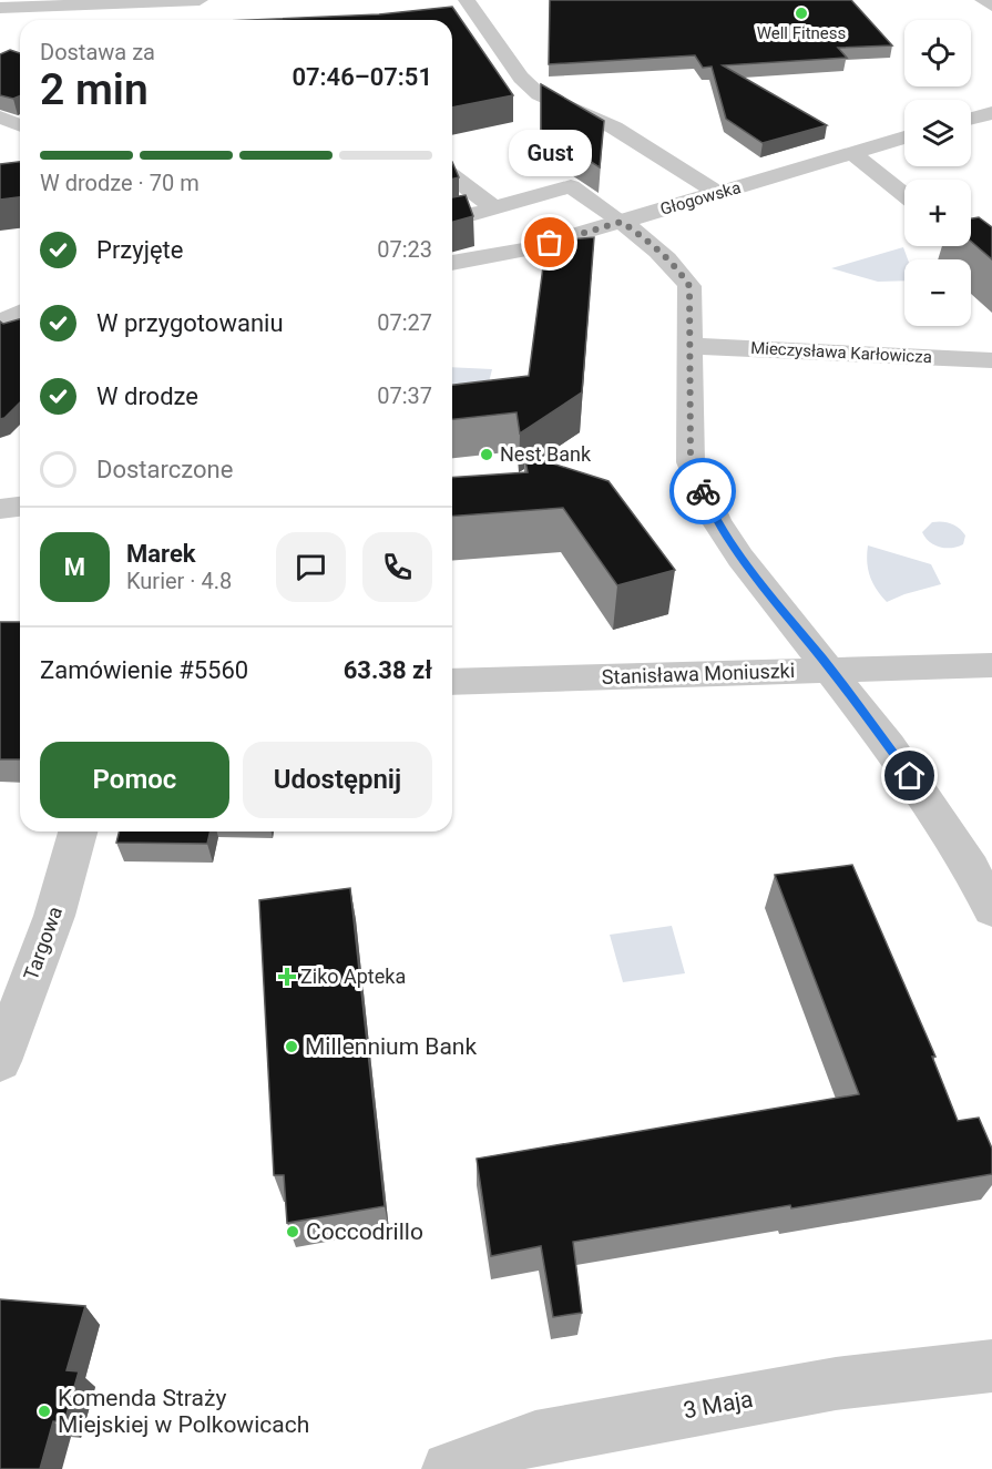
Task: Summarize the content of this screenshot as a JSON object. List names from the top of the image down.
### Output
{
  "streets": {
    "street": [
      "Głogowska",
      "Mieczysława Karłowicza",
      "Stanisława Moniuszki",
      "Targowa",
      "3 Maja"
    ]
  },
  "places": {
    "other": [
      "Well Fitness",
      "Gust",
      "Nest Bank",
      "Millennium Bank",
      "Coccodrillo",
      "Komenda Straży Miejskiej w Polkowicach"
    ],
    "health": ["Ziko Apteka"]
  },
  "page": {
    "map_buttons": ["+", "−"],
    "heading": ["2 min", "Dostawa za", "07:46–07:51"],
    "panel": [
      "Marek",
      "Kurier · 4.8",
      "Zamówienie #5560",
      "63.38 zł"
    ],
    "bubble": "Gust",
    "bar": "W drodze · 70 m",
    "list": [
      ["Przyjęte", "07:23"],
      ["W przygotowaniu", "07:27"],
      ["W drodze", "07:37"],
      "Dostarczone"
    ],
    "round": "M",
    "buttons": ["Pomoc", "Udostępnij"]
  }
}
